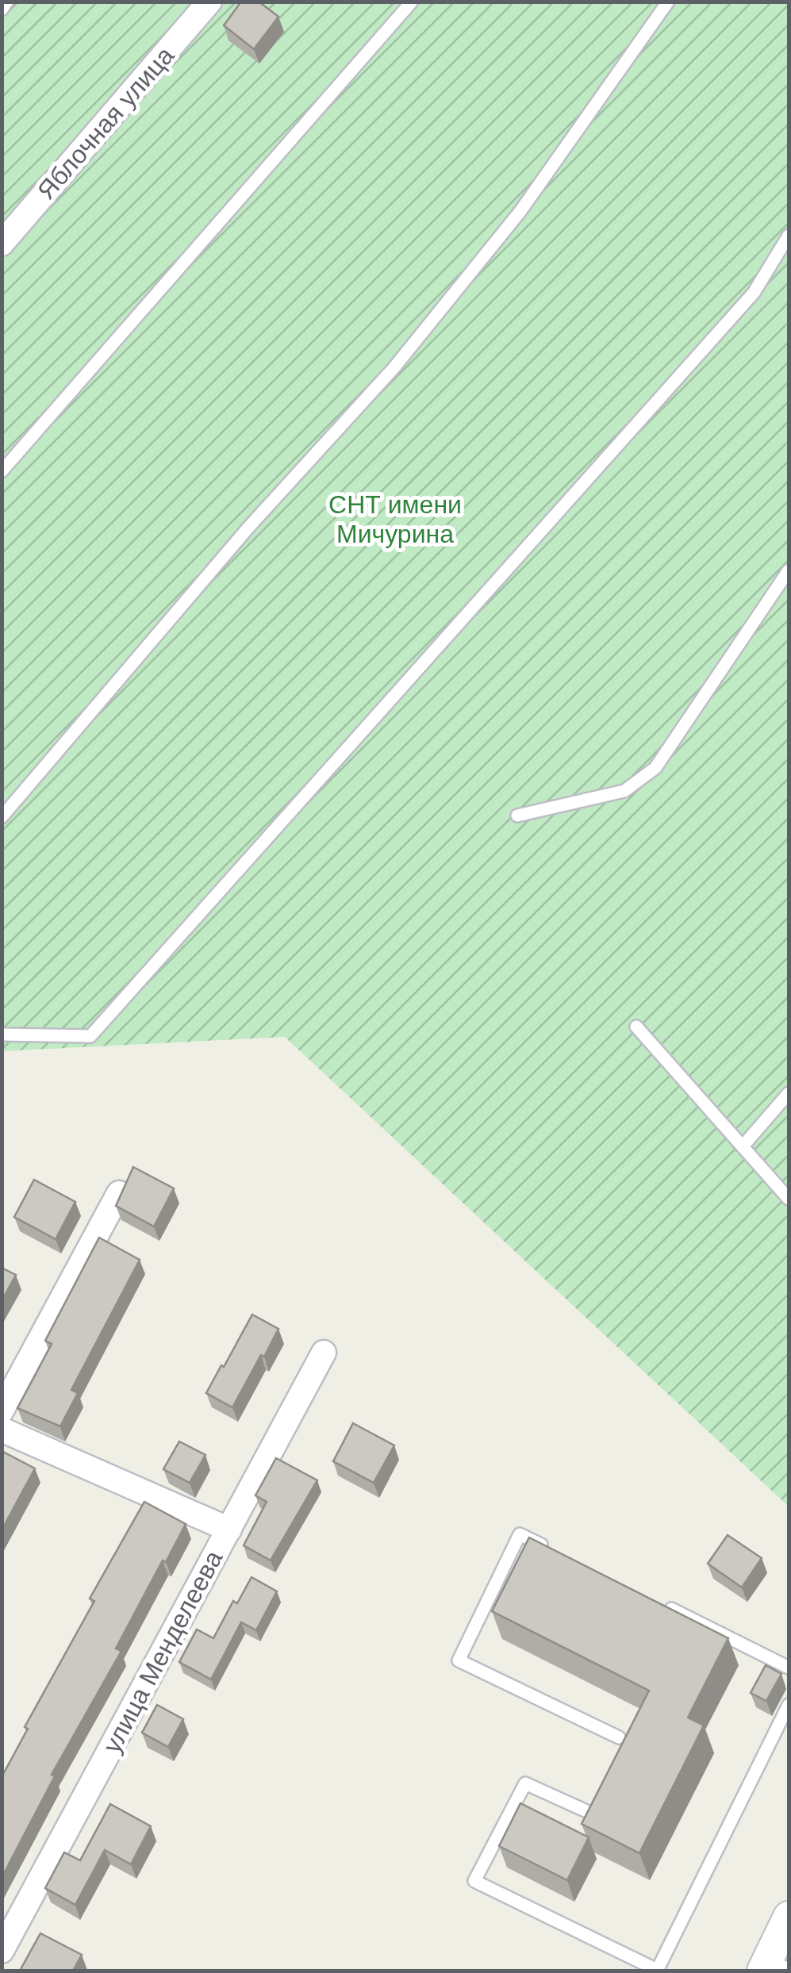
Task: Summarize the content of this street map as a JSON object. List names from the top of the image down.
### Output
{
  "streets": {
    "street": ["Яблочная улица", "улица Менделеева"]
  },
  "parks": ["СНТ имени Мичурина"]
}
